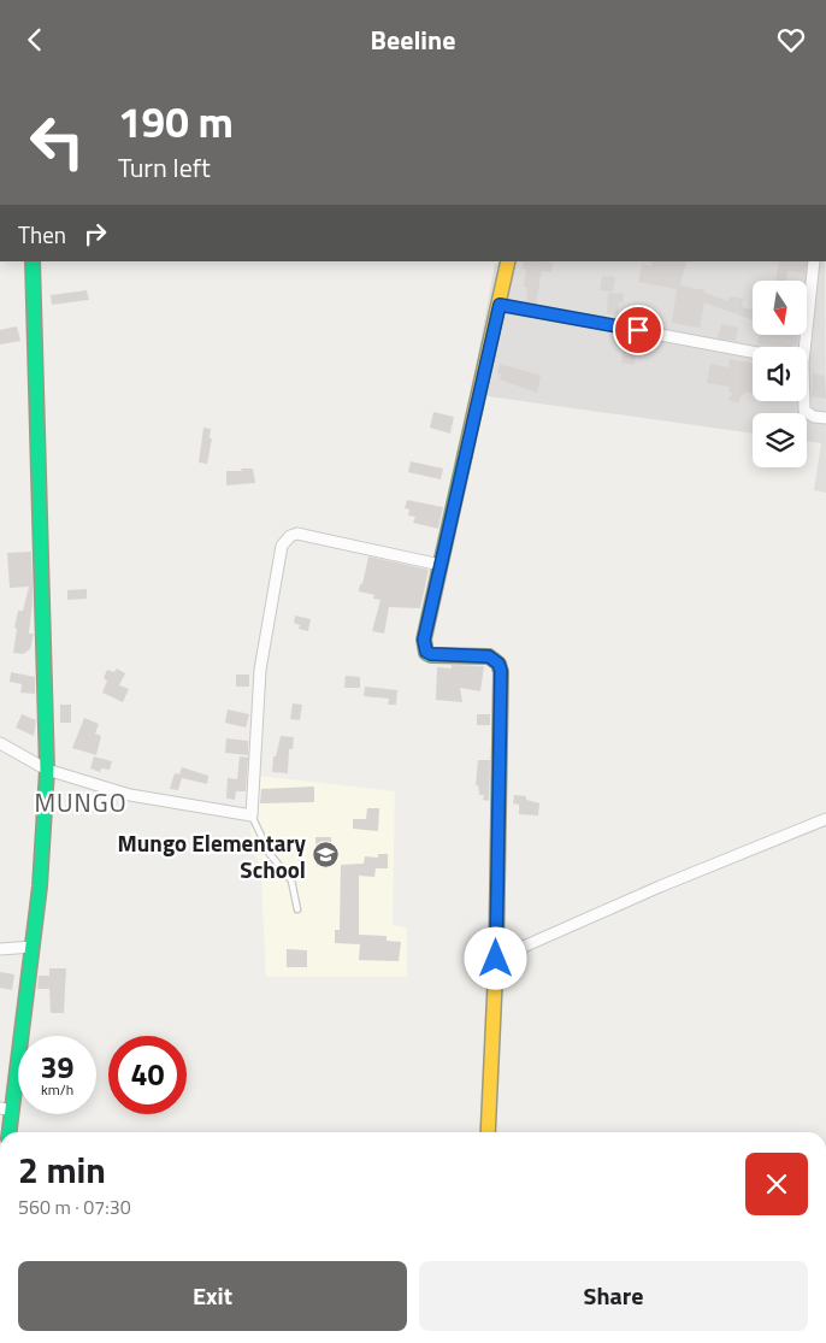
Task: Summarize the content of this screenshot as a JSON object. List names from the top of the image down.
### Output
{
  "districts": ["MUNGO"],
  "places": {
    "school or university": ["Mungo Elementary School"]
  },
  "north": "bottom",
  "page": {
    "header": "Beeline",
    "turn": ["190 m", "Turn left"],
    "then": "Then",
    "speed": "39 km/h",
    "limit": "40",
    "heading": ["2 min", "560 m · 07:30"],
    "buttons": ["Exit", "Share"]
  }
}
